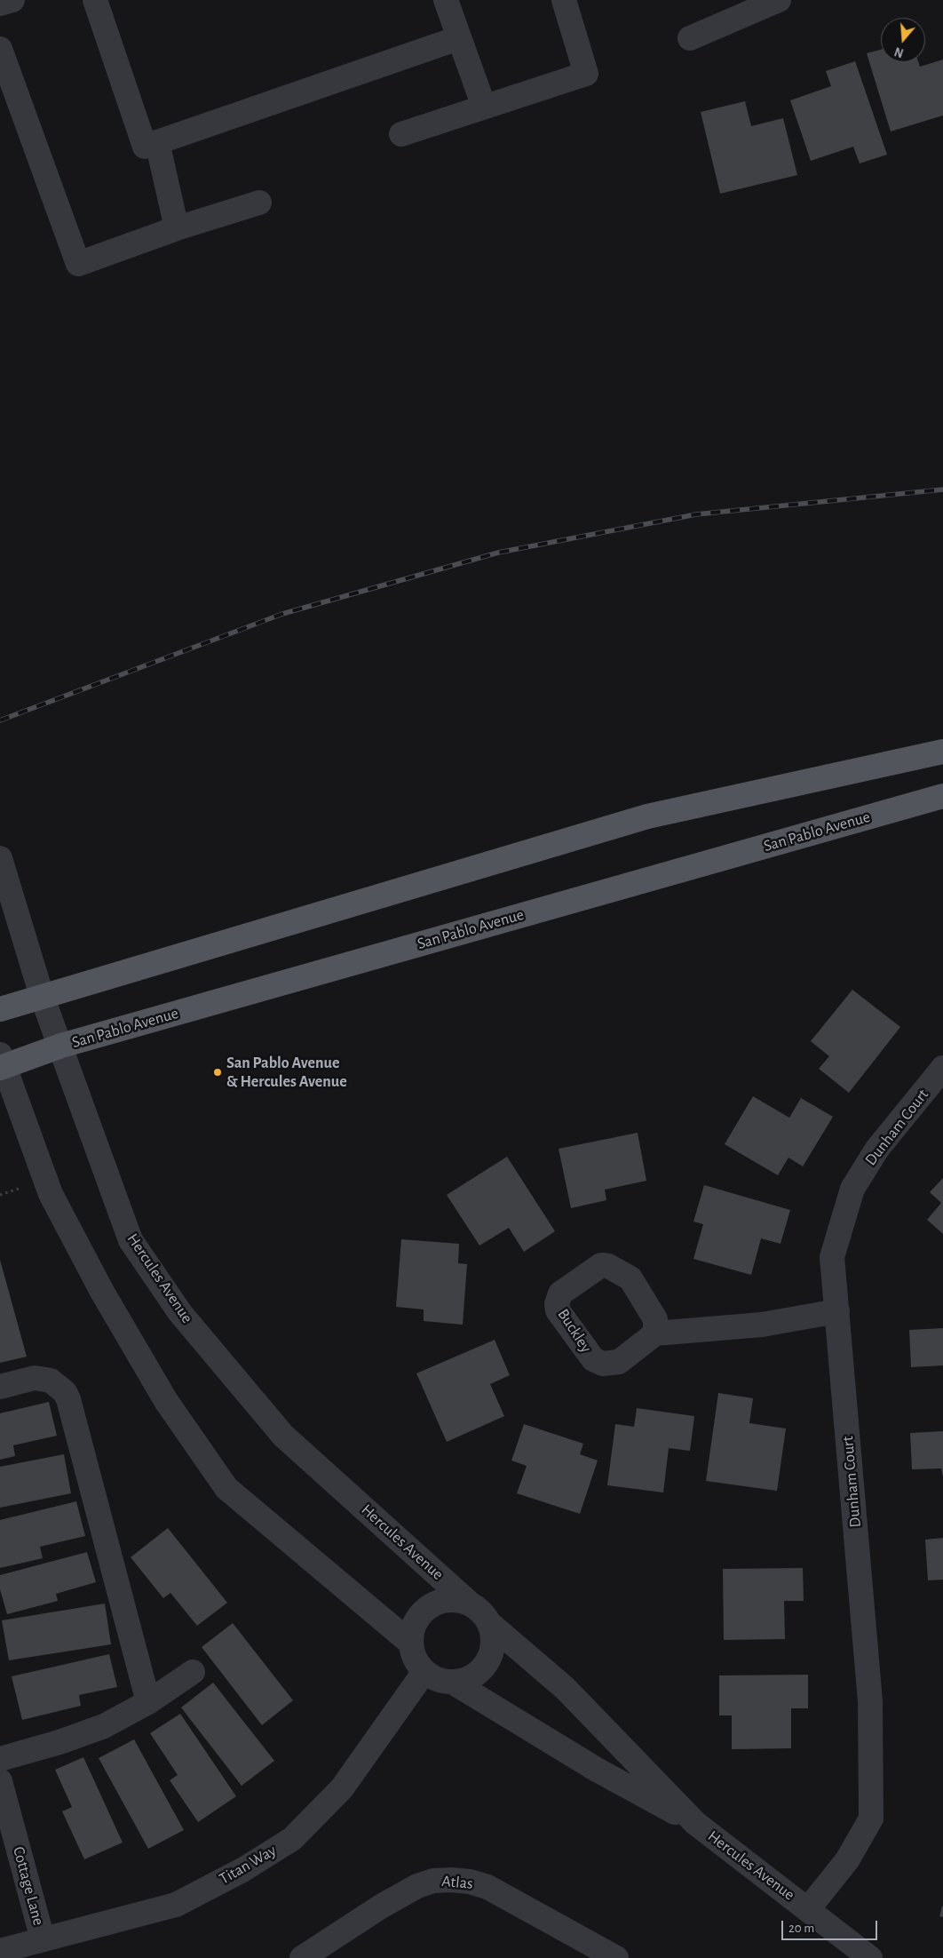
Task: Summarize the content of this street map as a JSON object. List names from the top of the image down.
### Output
{
  "streets": {
    "main road": ["San Pablo Avenue"],
    "street": [
      "Dunham Court",
      "Hercules Avenue",
      "Titan Way",
      "Atlas",
      "Cottage Lane"
    ]
  },
  "crossings": [
    ["San Pablo Avenue", "Hercules Avenue"],
    ["Dunham Court", "Hercules Avenue"],
    ["Hercules Avenue", "Titan Way"],
    ["Titan Way", "Cottage Lane"]
  ],
  "places": ["San Pablo Avenue & Hercules Avenue"],
  "scale_bar": "20 m",
  "north": "bottom"
}
